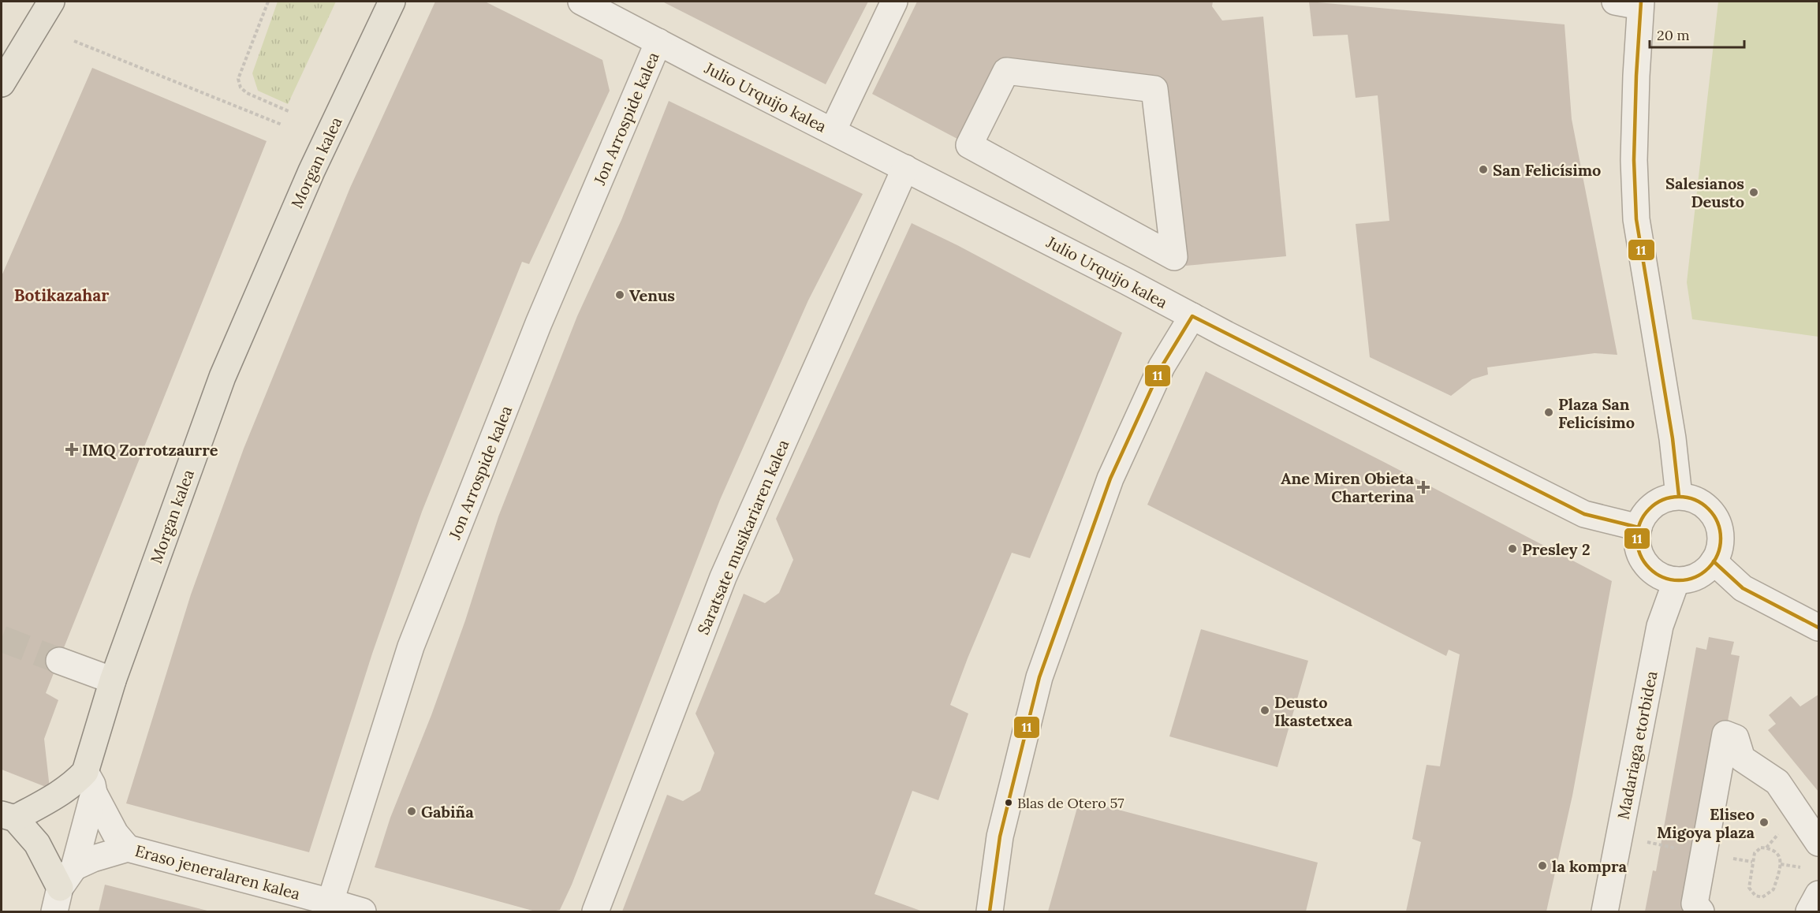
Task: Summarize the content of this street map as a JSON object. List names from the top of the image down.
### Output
{
  "streets": {
    "main road": ["Morgan kalea"],
    "street": [
      "Julio Urquijo kalea",
      "Jon Arrospide kalea",
      "Saratsate musikariaren kalea",
      "Madariaga etorbidea",
      "Eraso jeneralaren kalea"
    ]
  },
  "crossings": [
    ["Julio Urquijo kalea", "Jon Arrospide kalea"],
    ["Julio Urquijo kalea", "Saratsate musikariaren kalea"],
    ["Julio Urquijo kalea", "Madariaga etorbidea"],
    ["Jon Arrospide kalea", "Eraso jeneralaren kalea"],
    ["Morgan kalea", "Eraso jeneralaren kalea"]
  ],
  "districts": ["Botikazahar"],
  "places": {
    "other": [
      "San Felicísimo",
      "Salesianos Deusto",
      "Venus",
      "Plaza San Felicísimo",
      "Presley 2",
      "Deusto Ikastetxea",
      "Blas de Otero 57",
      "Gabiña",
      "Eliseo Migoya plaza",
      "la kompra"
    ],
    "health": ["IMQ Zorrotzaurre", "Ane Miren Obieta Charterina"]
  },
  "lines": ["transit line 11"],
  "scale_bar": "20 m"
}
